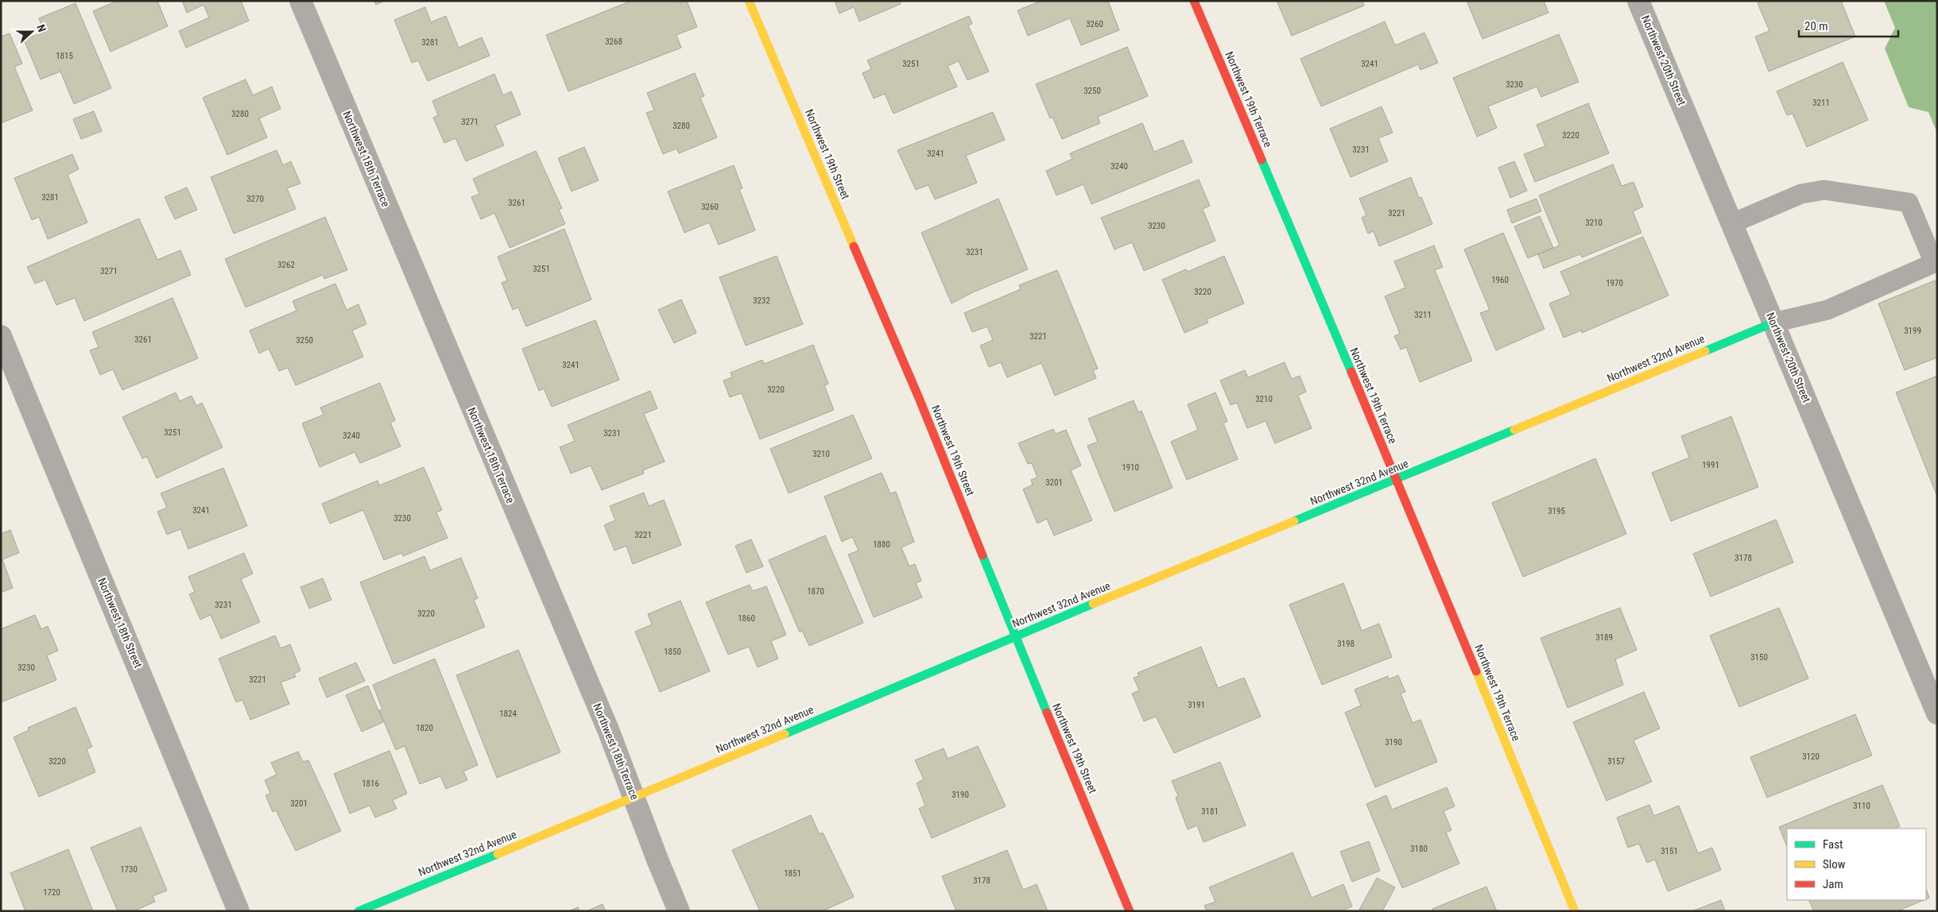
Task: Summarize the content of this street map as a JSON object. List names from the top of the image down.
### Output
{
  "streets": {
    "street": [
      "Northwest 20th Street",
      "Northwest 19th Terrace",
      "Northwest 19th Street",
      "Northwest 18th Terrace",
      "Northwest 32nd Avenue",
      "Northwest 18th Street"
    ]
  },
  "crossings": [
    ["Northwest 20th Street", "Northwest 32nd Avenue"],
    ["Northwest 19th Terrace", "Northwest 32nd Avenue"],
    ["Northwest 19th Street", "Northwest 32nd Avenue"],
    ["Northwest 18th Terrace", "Northwest 32nd Avenue"]
  ],
  "house_numbers": [
    "3260",
    "3268",
    "3281",
    "1815",
    "3251",
    "3241",
    "3230",
    "3250",
    "3211",
    "3280",
    "3271",
    "3280",
    "3220",
    "3231",
    "3241",
    "3240",
    "3281",
    "3270",
    "3261",
    "3260",
    "3221",
    "3210",
    "3230",
    "3231",
    "3262",
    "3251",
    "3271",
    "1960",
    "1970",
    "3220",
    "3232",
    "3211",
    "3199",
    "3221",
    "3261",
    "3250",
    "3241",
    "3220",
    "3210",
    "3251",
    "3231",
    "3240",
    "3210",
    "1991",
    "1910",
    "3201",
    "3241",
    "3195",
    "3230",
    "3221",
    "1880",
    "3178",
    "1870",
    "3231",
    "3220",
    "1860",
    "3189",
    "3198",
    "1850",
    "3150",
    "3230",
    "3221",
    "3191",
    "1824",
    "1820",
    "3190",
    "3120",
    "3220",
    "3157",
    "1816",
    "3190",
    "3201",
    "3110",
    "3181",
    "3180",
    "3151",
    "1730",
    "1851",
    "3178",
    "1720"
  ],
  "legend": ["Fast", "Slow", "Jam"],
  "scale_bar": "20 m",
  "north": "right"
}
